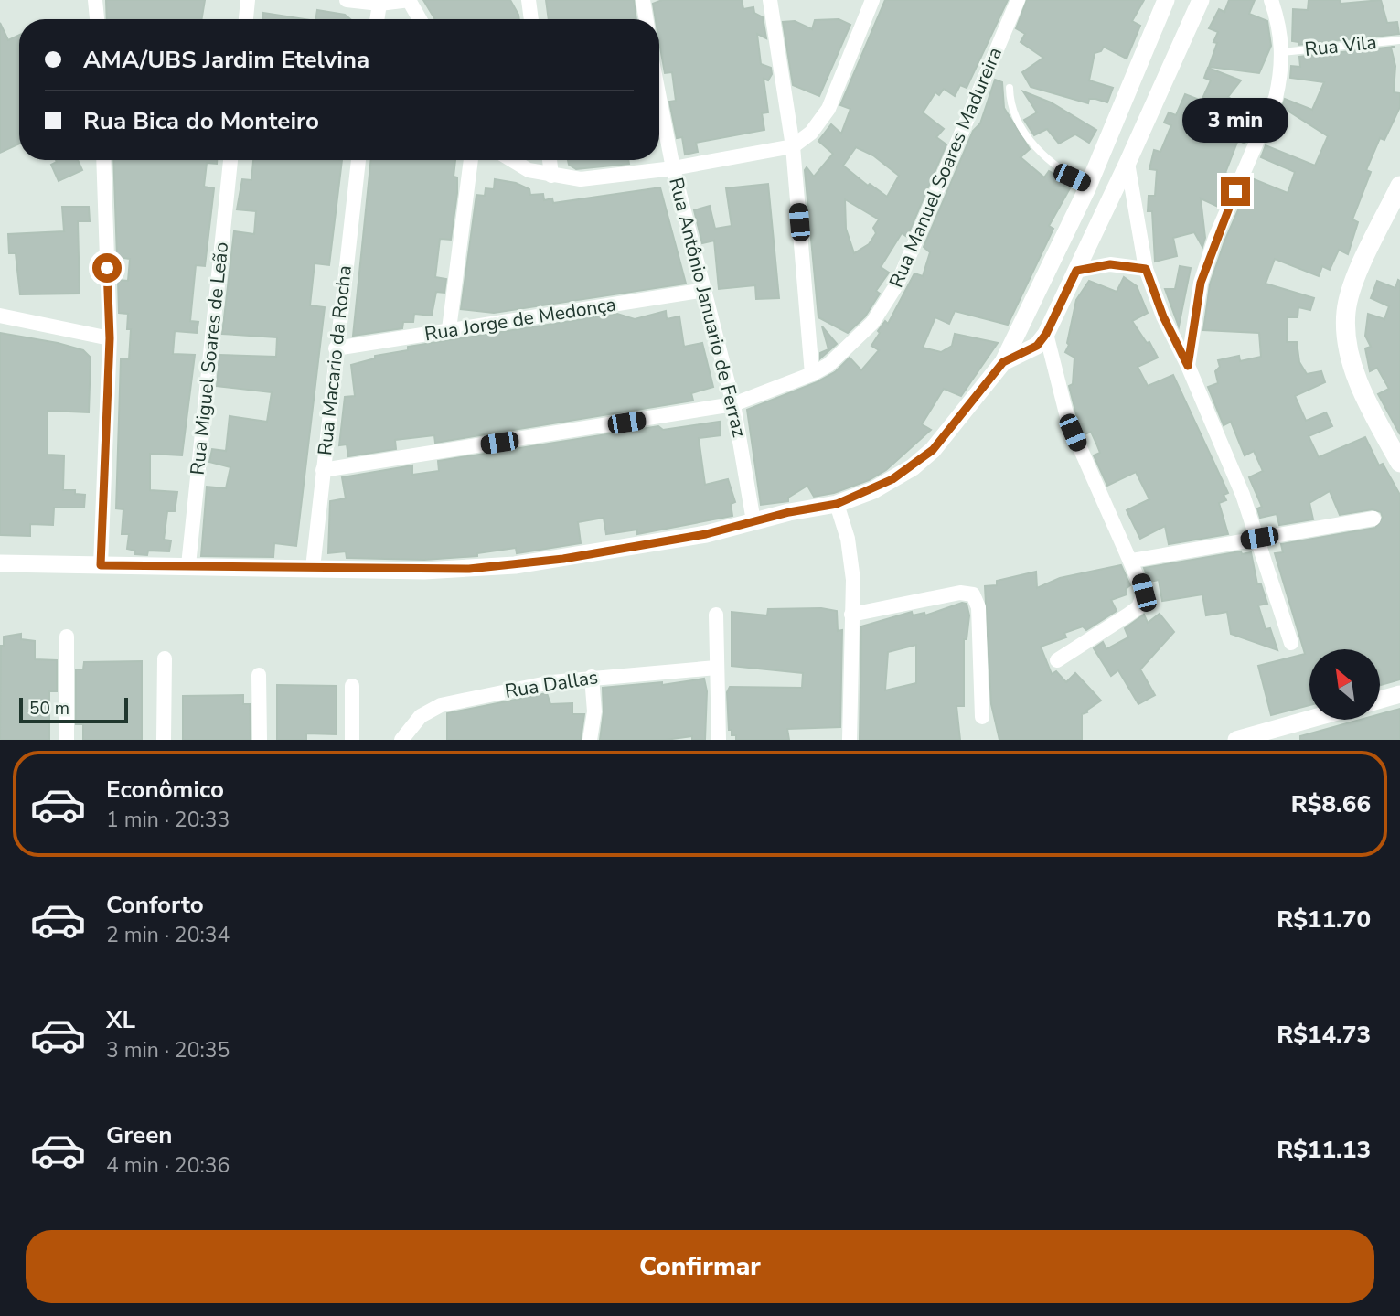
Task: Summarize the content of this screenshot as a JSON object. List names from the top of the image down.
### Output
{
  "streets": {
    "street": [
      "Rua Manuel Soares Madureira",
      "Rua Antônio Januario de Ferraz",
      "Rua Jorge de Medonça",
      "Rua Miguel Soares de Leão",
      "Rua Macario da Rocha",
      "Rua Dallas"
    ],
    "lane": ["Rua Vila"]
  },
  "crossings": [
    ["Rua Manuel Soares Madureira", "Rua Antônio Januario de Ferraz"],
    ["Rua Manuel Soares Madureira", "Rua Macario da Rocha"],
    ["Rua Antônio Januario de Ferraz", "Rua Jorge de Medonça"],
    ["Rua Jorge de Medonça", "Rua Macario da Rocha"]
  ],
  "scale_bar": "50 m",
  "north": "top left",
  "page": {
    "banner": ["AMA/UBS Jardim Etelvina", "Rua Bica do Monteiro"],
    "bubble": "3 min",
    "scale": "50 m",
    "list": [
      {
        "name": "Econômico",
        "note": "1 min · 20:33",
        "value": "R$8.66"
      },
      {
        "name": "Conforto",
        "note": "2 min · 20:34",
        "value": "R$11.70"
      },
      {
        "name": "XL",
        "note": "3 min · 20:35",
        "value": "R$14.73"
      },
      {
        "name": "Green",
        "note": "4 min · 20:36",
        "value": "R$11.13"
      }
    ],
    "buttons": "Confirmar"
  }
}
